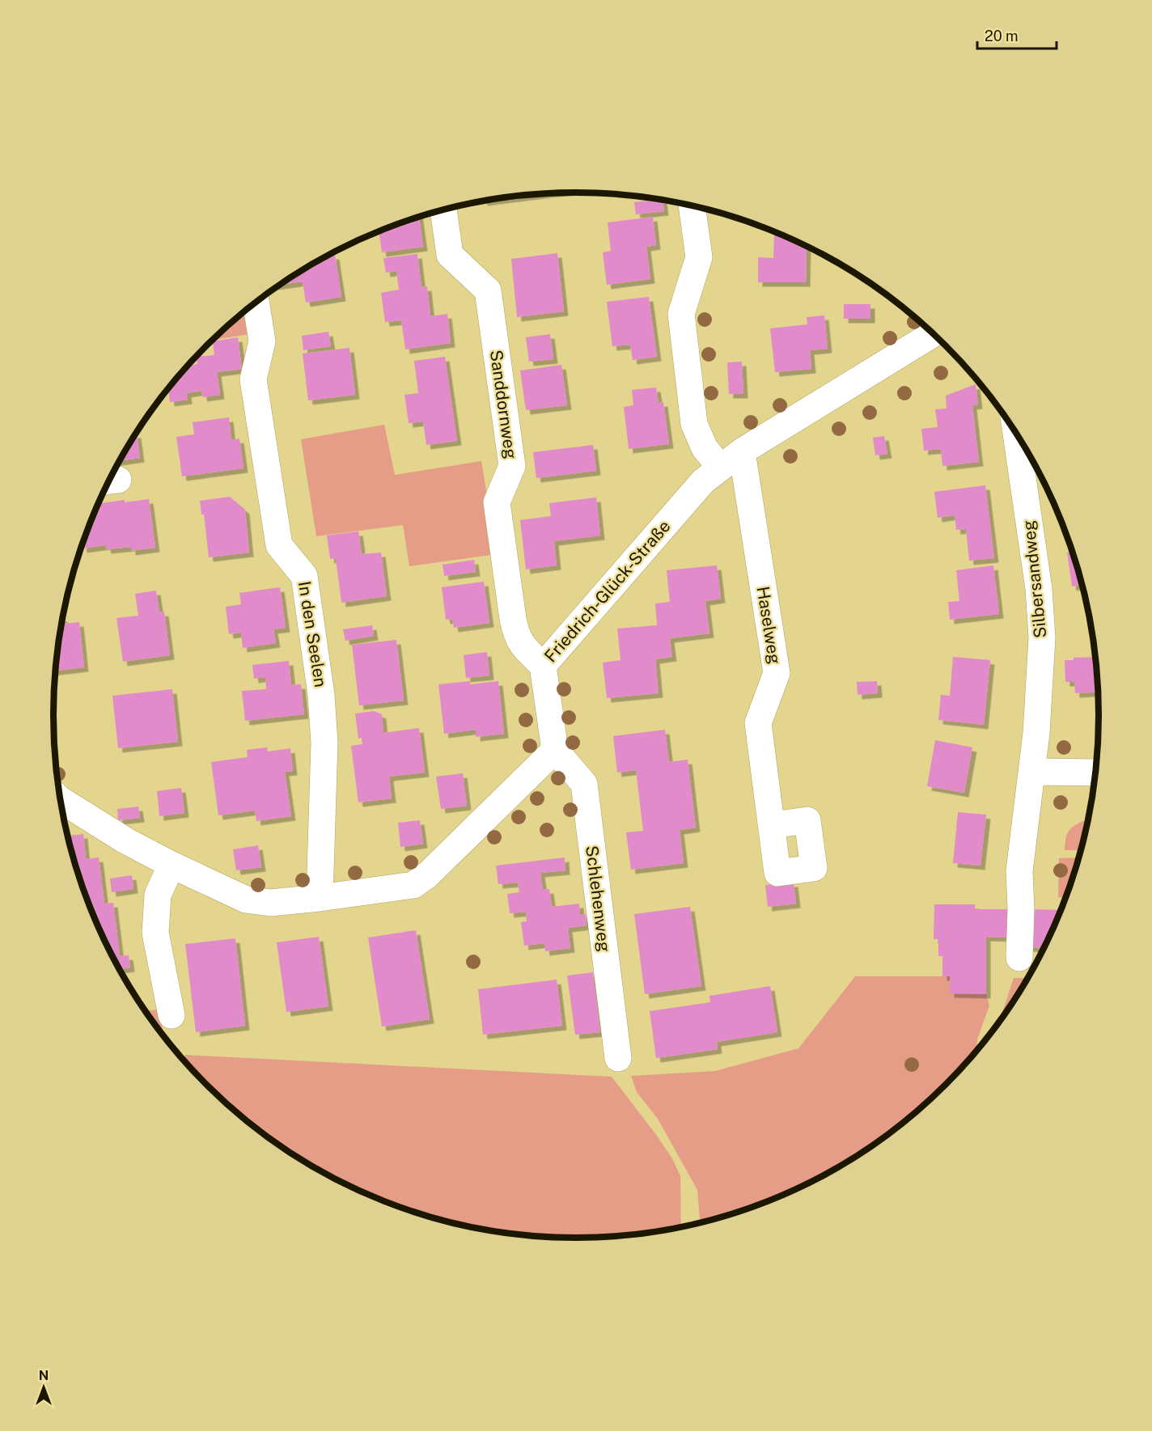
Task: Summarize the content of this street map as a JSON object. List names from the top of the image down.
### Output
{
  "streets": {
    "street": [
      "Sanddornweg",
      "Silbersandweg",
      "Friedrich-Glück-Straße",
      "Haselweg",
      "In den Seelen",
      "Schlehenweg"
    ]
  },
  "crossings": [
    ["Sanddornweg", "Friedrich-Glück-Straße"],
    ["Friedrich-Glück-Straße", "Haselweg"],
    ["Friedrich-Glück-Straße", "Schlehenweg"]
  ],
  "scale_bar": "20 m",
  "north": "top"
}
